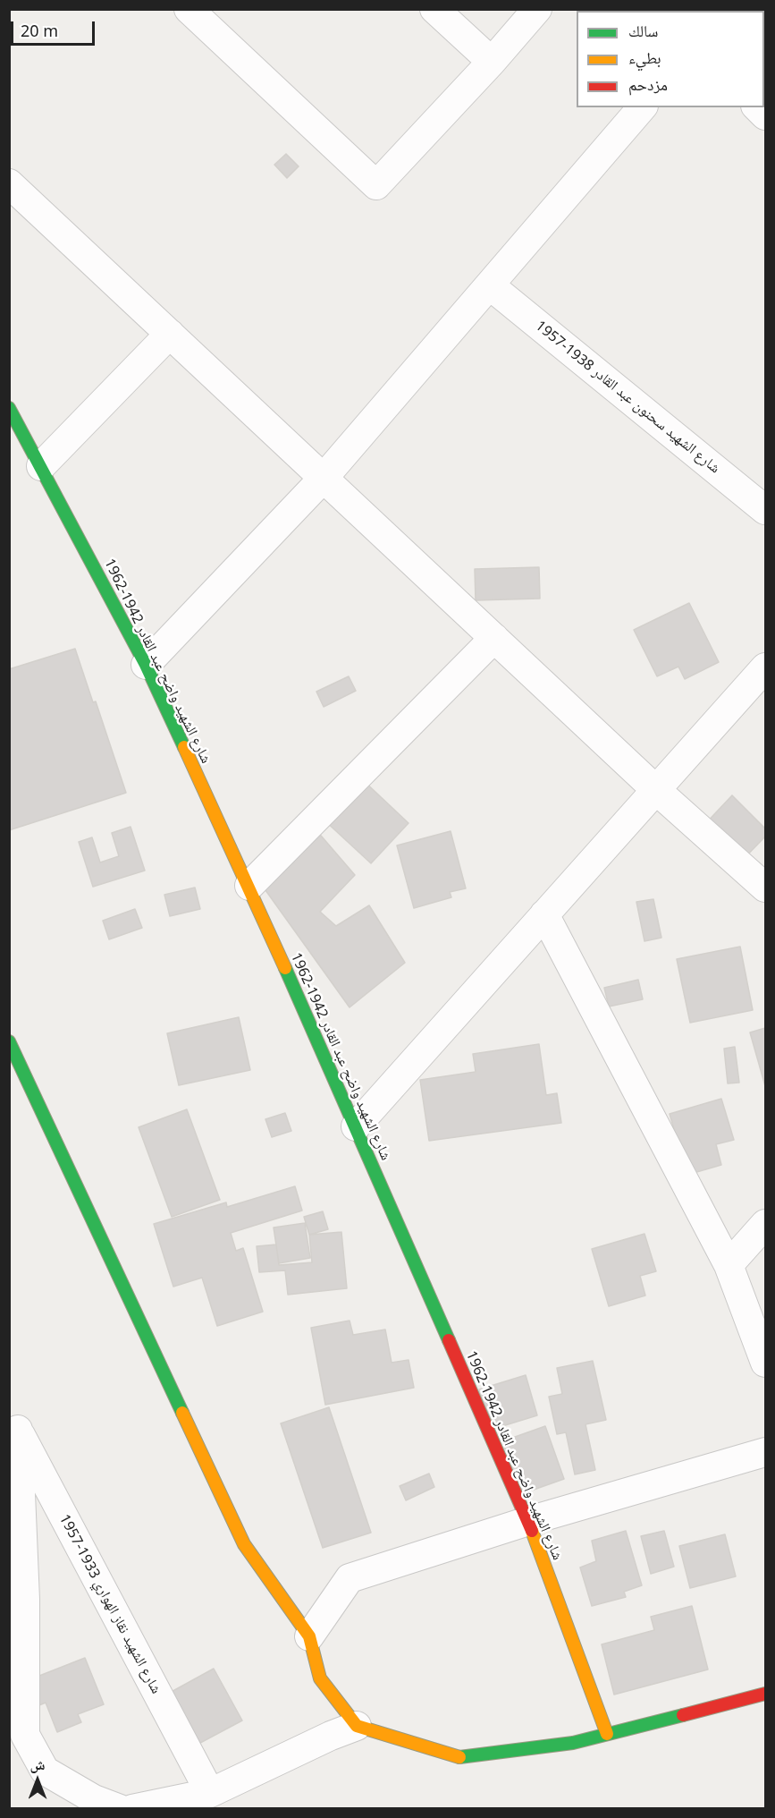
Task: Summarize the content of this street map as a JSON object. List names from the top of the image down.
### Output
{
  "streets": {
    "street": ["شارع الشهيد سحنون عبد القادر 1938-1957", "شارع الشهيد واضح عبد القادر 1942-1962", "شارع الشهيد نقاز الهواري 1933-1957"]
  },
  "legend": ["سالك", "بطيء", "مزدحم"],
  "scale_bar": "20 m",
  "north": "top"
}
